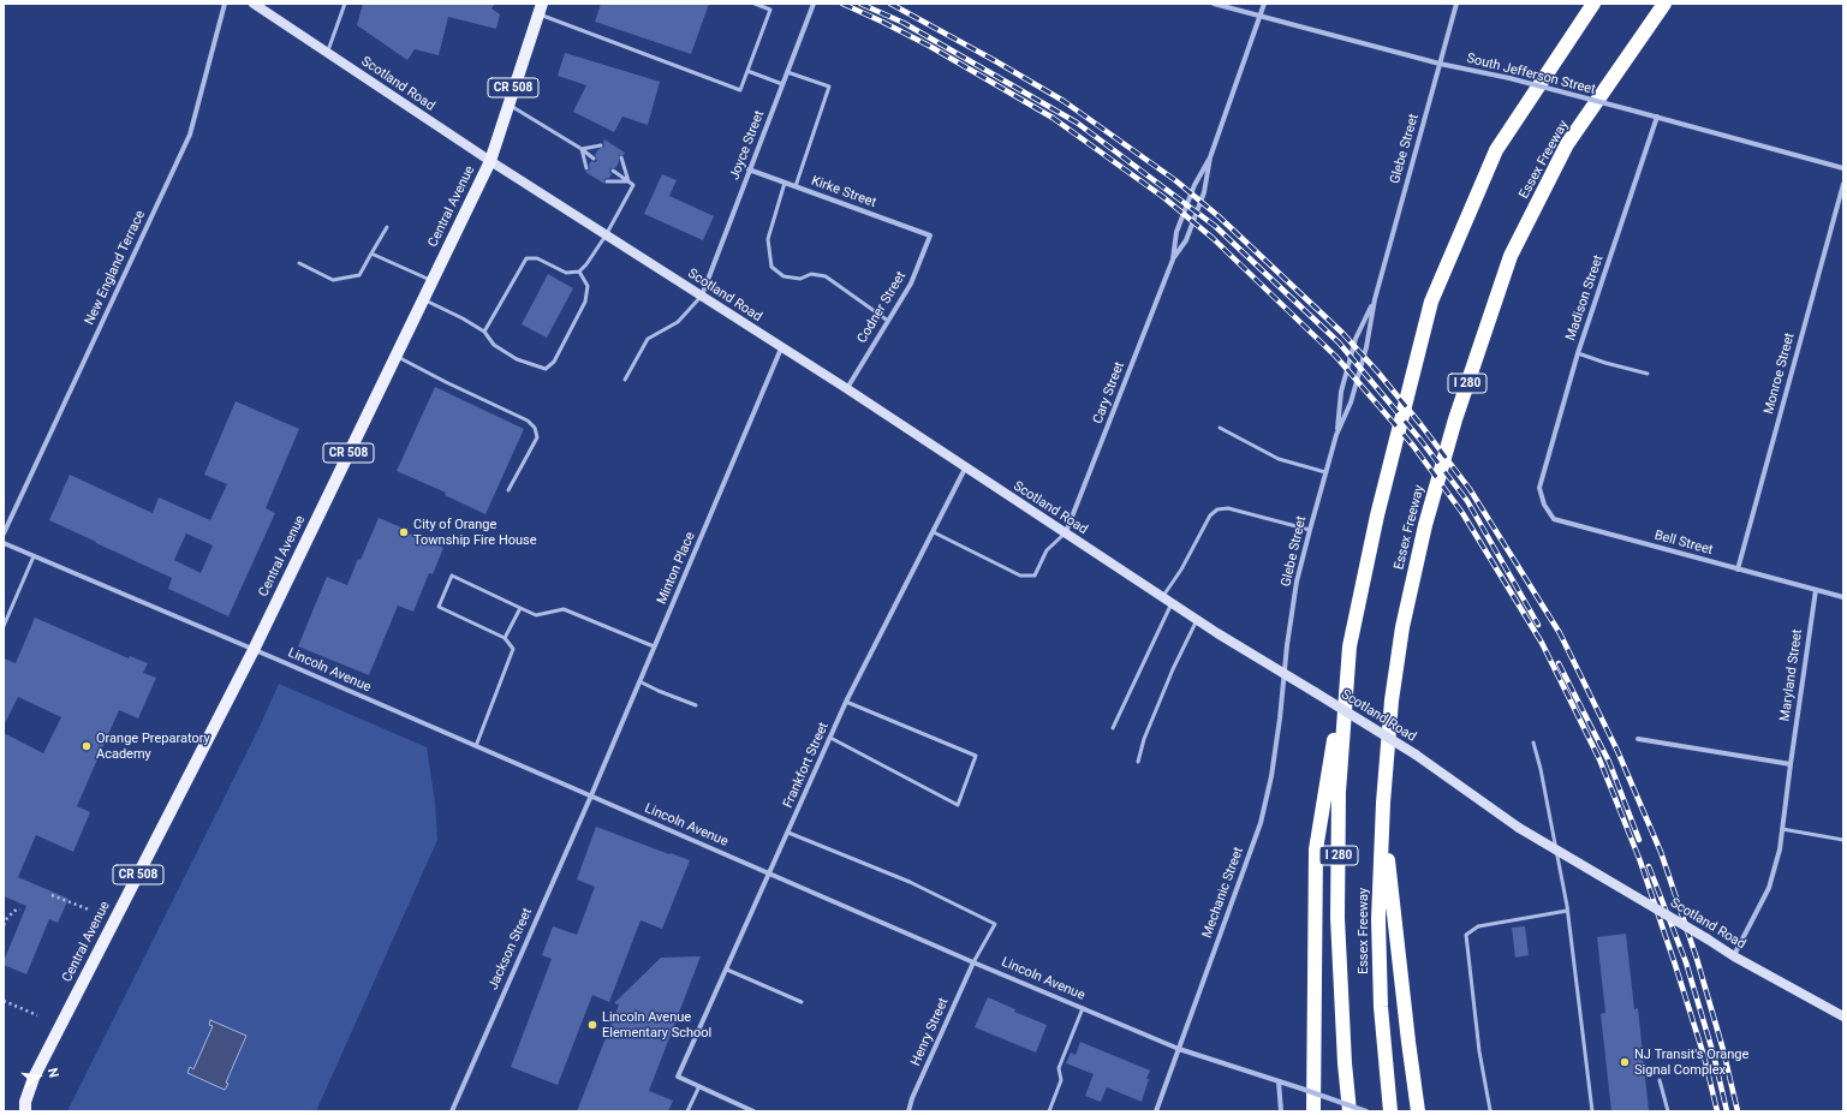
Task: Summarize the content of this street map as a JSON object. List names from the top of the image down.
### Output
{
  "streets": {
    "highway": ["Essex Freeway", "I 280"],
    "main road": ["Scotland Road", "CR 508", "Central Avenue"],
    "street": [
      "South Jefferson Street",
      "Joyce Street",
      "Glebe Street",
      "Kirke Street",
      "New England Terrace",
      "Madison Street",
      "Codner Street",
      "Monroe Street",
      "Cary Street",
      "Bell Street",
      "Minton Place",
      "Lincoln Avenue",
      "Maryland Street",
      "Frankfort Street",
      "Mechanic Street",
      "Jackson Street",
      "Henry Street"
    ]
  },
  "crossings": [
    ["South Jefferson Street", "Glebe Street"],
    ["South Jefferson Street", "Madison Street"],
    ["South Jefferson Street", "Cary Street"],
    ["Scotland Road", "Joyce Street"],
    ["Scotland Road", "Glebe Street"],
    ["Scotland Road", "Central Avenue"],
    ["Scotland Road", "Codner Street"],
    ["Scotland Road", "Cary Street"],
    ["Scotland Road", "Minton Place"],
    ["Scotland Road", "Maryland Street"],
    ["Scotland Road", "Frankfort Street"],
    ["Scotland Road", "Mechanic Street"],
    ["Joyce Street", "Kirke Street"],
    ["Glebe Street", "Mechanic Street"],
    ["Kirke Street", "Codner Street"],
    ["Central Avenue", "Lincoln Avenue"],
    ["Madison Street", "Bell Street"],
    ["Monroe Street", "Bell Street"],
    ["Bell Street", "Maryland Street"],
    ["Minton Place", "Lincoln Avenue"],
    ["Minton Place", "Jackson Street"],
    ["Lincoln Avenue", "Frankfort Street"],
    ["Lincoln Avenue", "Mechanic Street"],
    ["Lincoln Avenue", "Jackson Street"],
    ["Lincoln Avenue", "Henry Street"]
  ],
  "places": [
    "City of Orange Township Fire House",
    "Orange Preparatory Academy",
    "Lincoln Avenue Elementary School",
    "NJ Transit's Orange Signal Complex"
  ],
  "north": "right"
}
